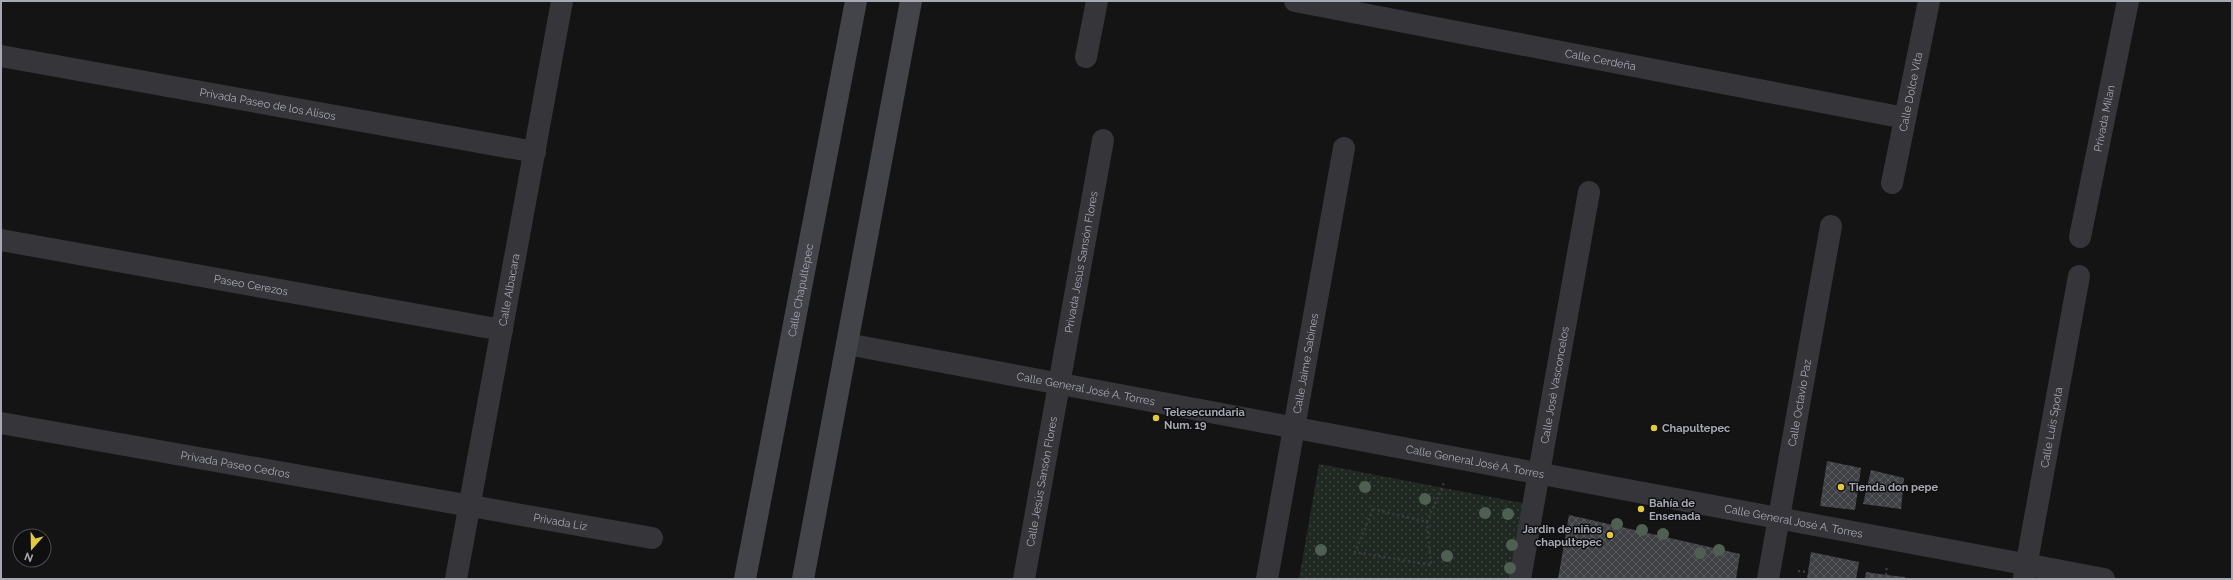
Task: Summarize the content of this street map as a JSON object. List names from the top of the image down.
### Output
{
  "streets": {
    "main road": ["Calle Chapultepec"],
    "street": [
      "Calle Cerdeña",
      "Calle Dolce Vita",
      "Privada Paseo de los Alisos",
      "Privada Milan",
      "Privada Jesús Sansón Flores",
      "Paseo Cerezos",
      "Calle Albacara",
      "Calle Jaime Sabines",
      "Calle José Vasconcelos",
      "Calle General José A. Torres",
      "Calle Octavio Paz",
      "Calle Luis Spota",
      "Privada Paseo Cedros",
      "Calle Jesús Sansón Flores",
      "Privada Liz"
    ]
  },
  "crossings": [
    ["Calle Cerdeña", "Calle Dolce Vita"],
    ["Privada Paseo de los Alisos", "Calle Albacara"],
    ["Privada Jesús Sansón Flores", "Calle General José A. Torres"],
    ["Privada Jesús Sansón Flores", "Calle Jesús Sansón Flores"],
    ["Paseo Cerezos", "Calle Albacara"],
    ["Calle Albacara", "Privada Paseo Cedros"],
    ["Calle Albacara", "Privada Liz"],
    ["Calle Jaime Sabines", "Calle General José A. Torres"],
    ["Calle José Vasconcelos", "Calle General José A. Torres"],
    ["Calle General José A. Torres", "Calle Octavio Paz"],
    ["Calle General José A. Torres", "Calle Luis Spota"],
    ["Calle General José A. Torres", "Calle Jesús Sansón Flores"],
    ["Privada Paseo Cedros", "Privada Liz"]
  ],
  "places": [
    "Telesecundaria Num. 19",
    "Chapultepec",
    "Tienda don pepe",
    "Bahía de Ensenada",
    "Jardin de niños chapultepec"
  ],
  "north": "bottom"
}
